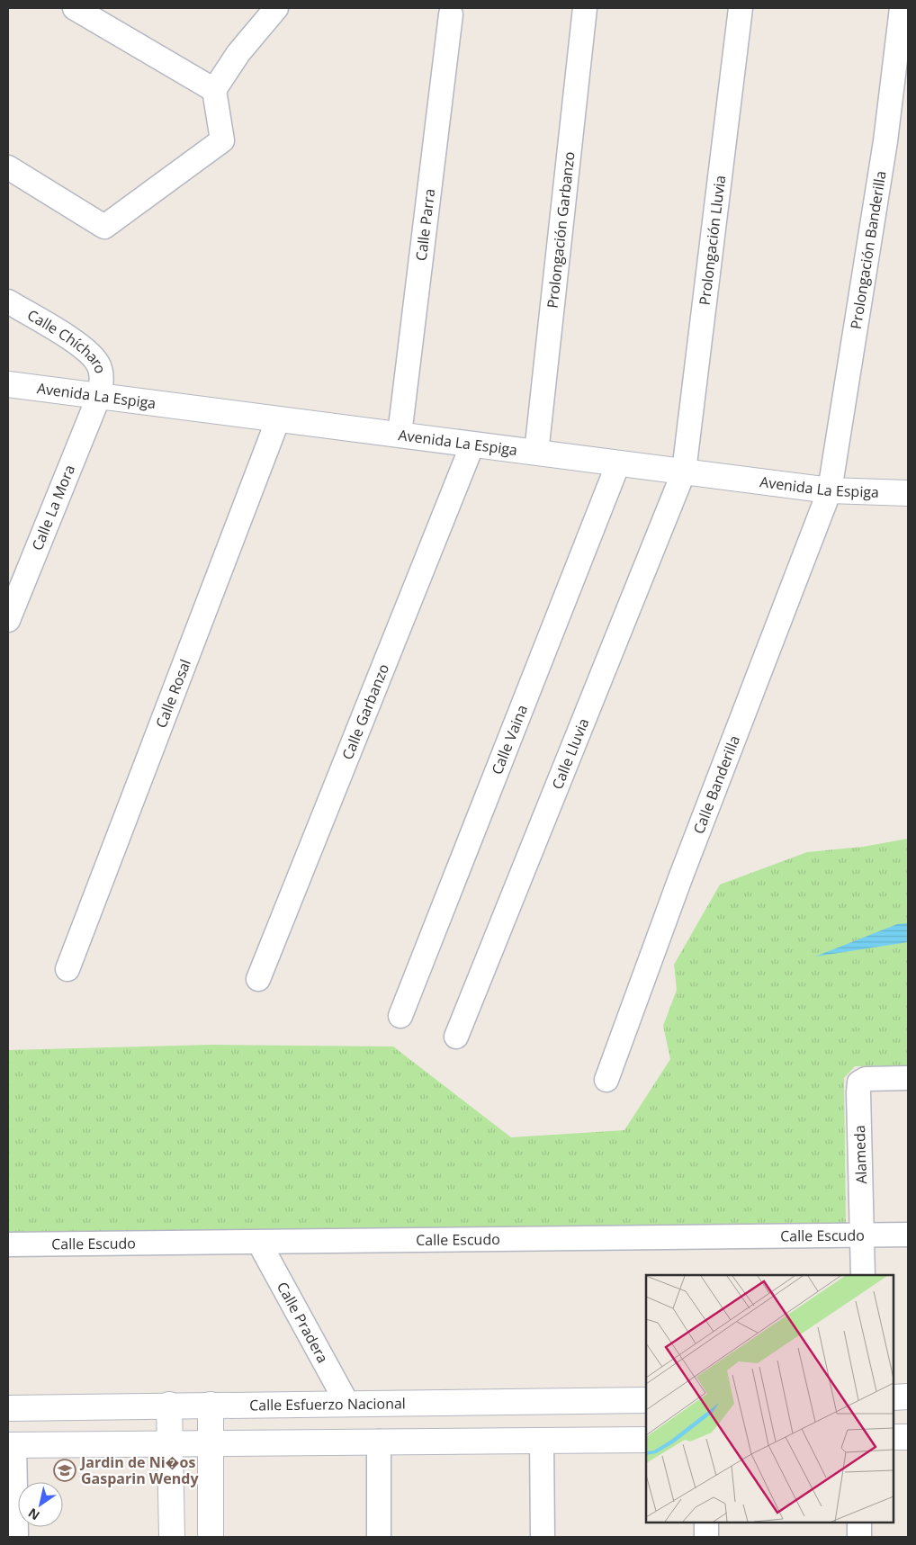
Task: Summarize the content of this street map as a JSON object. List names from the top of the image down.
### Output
{
  "streets": {
    "street": [
      "Calle Parra",
      "Prolongación Garbanzo",
      "Prolongación Lluvia",
      "Prolongación Banderilla",
      "Calle Chícharo",
      "Avenida La Espiga",
      "Calle La Mora",
      "Calle Rosal",
      "Calle Garbanzo",
      "Calle Vaina",
      "Calle Lluvia",
      "Calle Banderilla",
      "Alameda",
      "Calle Escudo",
      "Calle Pradera",
      "Calle Esfuerzo Nacional"
    ]
  },
  "crossings": [
    ["Calle Parra", "Avenida La Espiga"],
    ["Prolongación Garbanzo", "Avenida La Espiga"],
    ["Prolongación Lluvia", "Avenida La Espiga"],
    ["Prolongación Lluvia", "Calle Lluvia"],
    ["Prolongación Banderilla", "Avenida La Espiga"],
    ["Prolongación Banderilla", "Calle Banderilla"],
    ["Calle Chícharo", "Avenida La Espiga"],
    ["Calle Chícharo", "Calle La Mora"],
    ["Avenida La Espiga", "Calle La Mora"],
    ["Avenida La Espiga", "Calle Rosal"],
    ["Avenida La Espiga", "Calle Garbanzo"],
    ["Avenida La Espiga", "Calle Vaina"],
    ["Avenida La Espiga", "Calle Lluvia"],
    ["Avenida La Espiga", "Calle Banderilla"],
    ["Alameda", "Calle Escudo"],
    ["Calle Escudo", "Calle Pradera"],
    ["Calle Pradera", "Calle Esfuerzo Nacional"]
  ],
  "places": {
    "school or university": ["Jardin de Ni�os Gasparin Wendy"]
  },
  "north": "bottom left"
}
